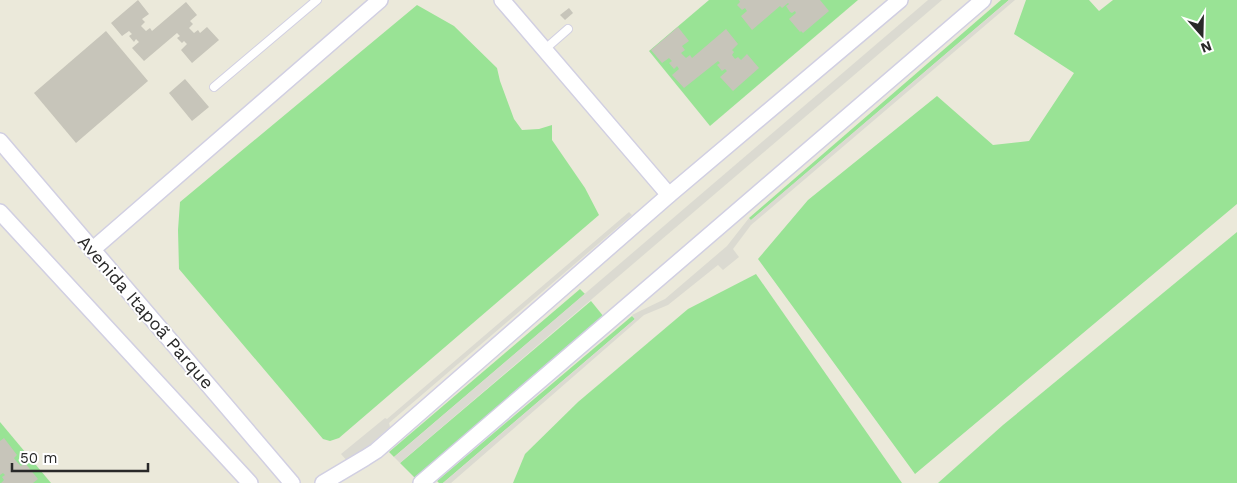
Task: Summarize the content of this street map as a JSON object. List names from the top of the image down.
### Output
{
  "streets": {
    "street": ["Avenida Itapoã Parque"]
  },
  "scale_bar": "50 m",
  "north": "bottom"
}
